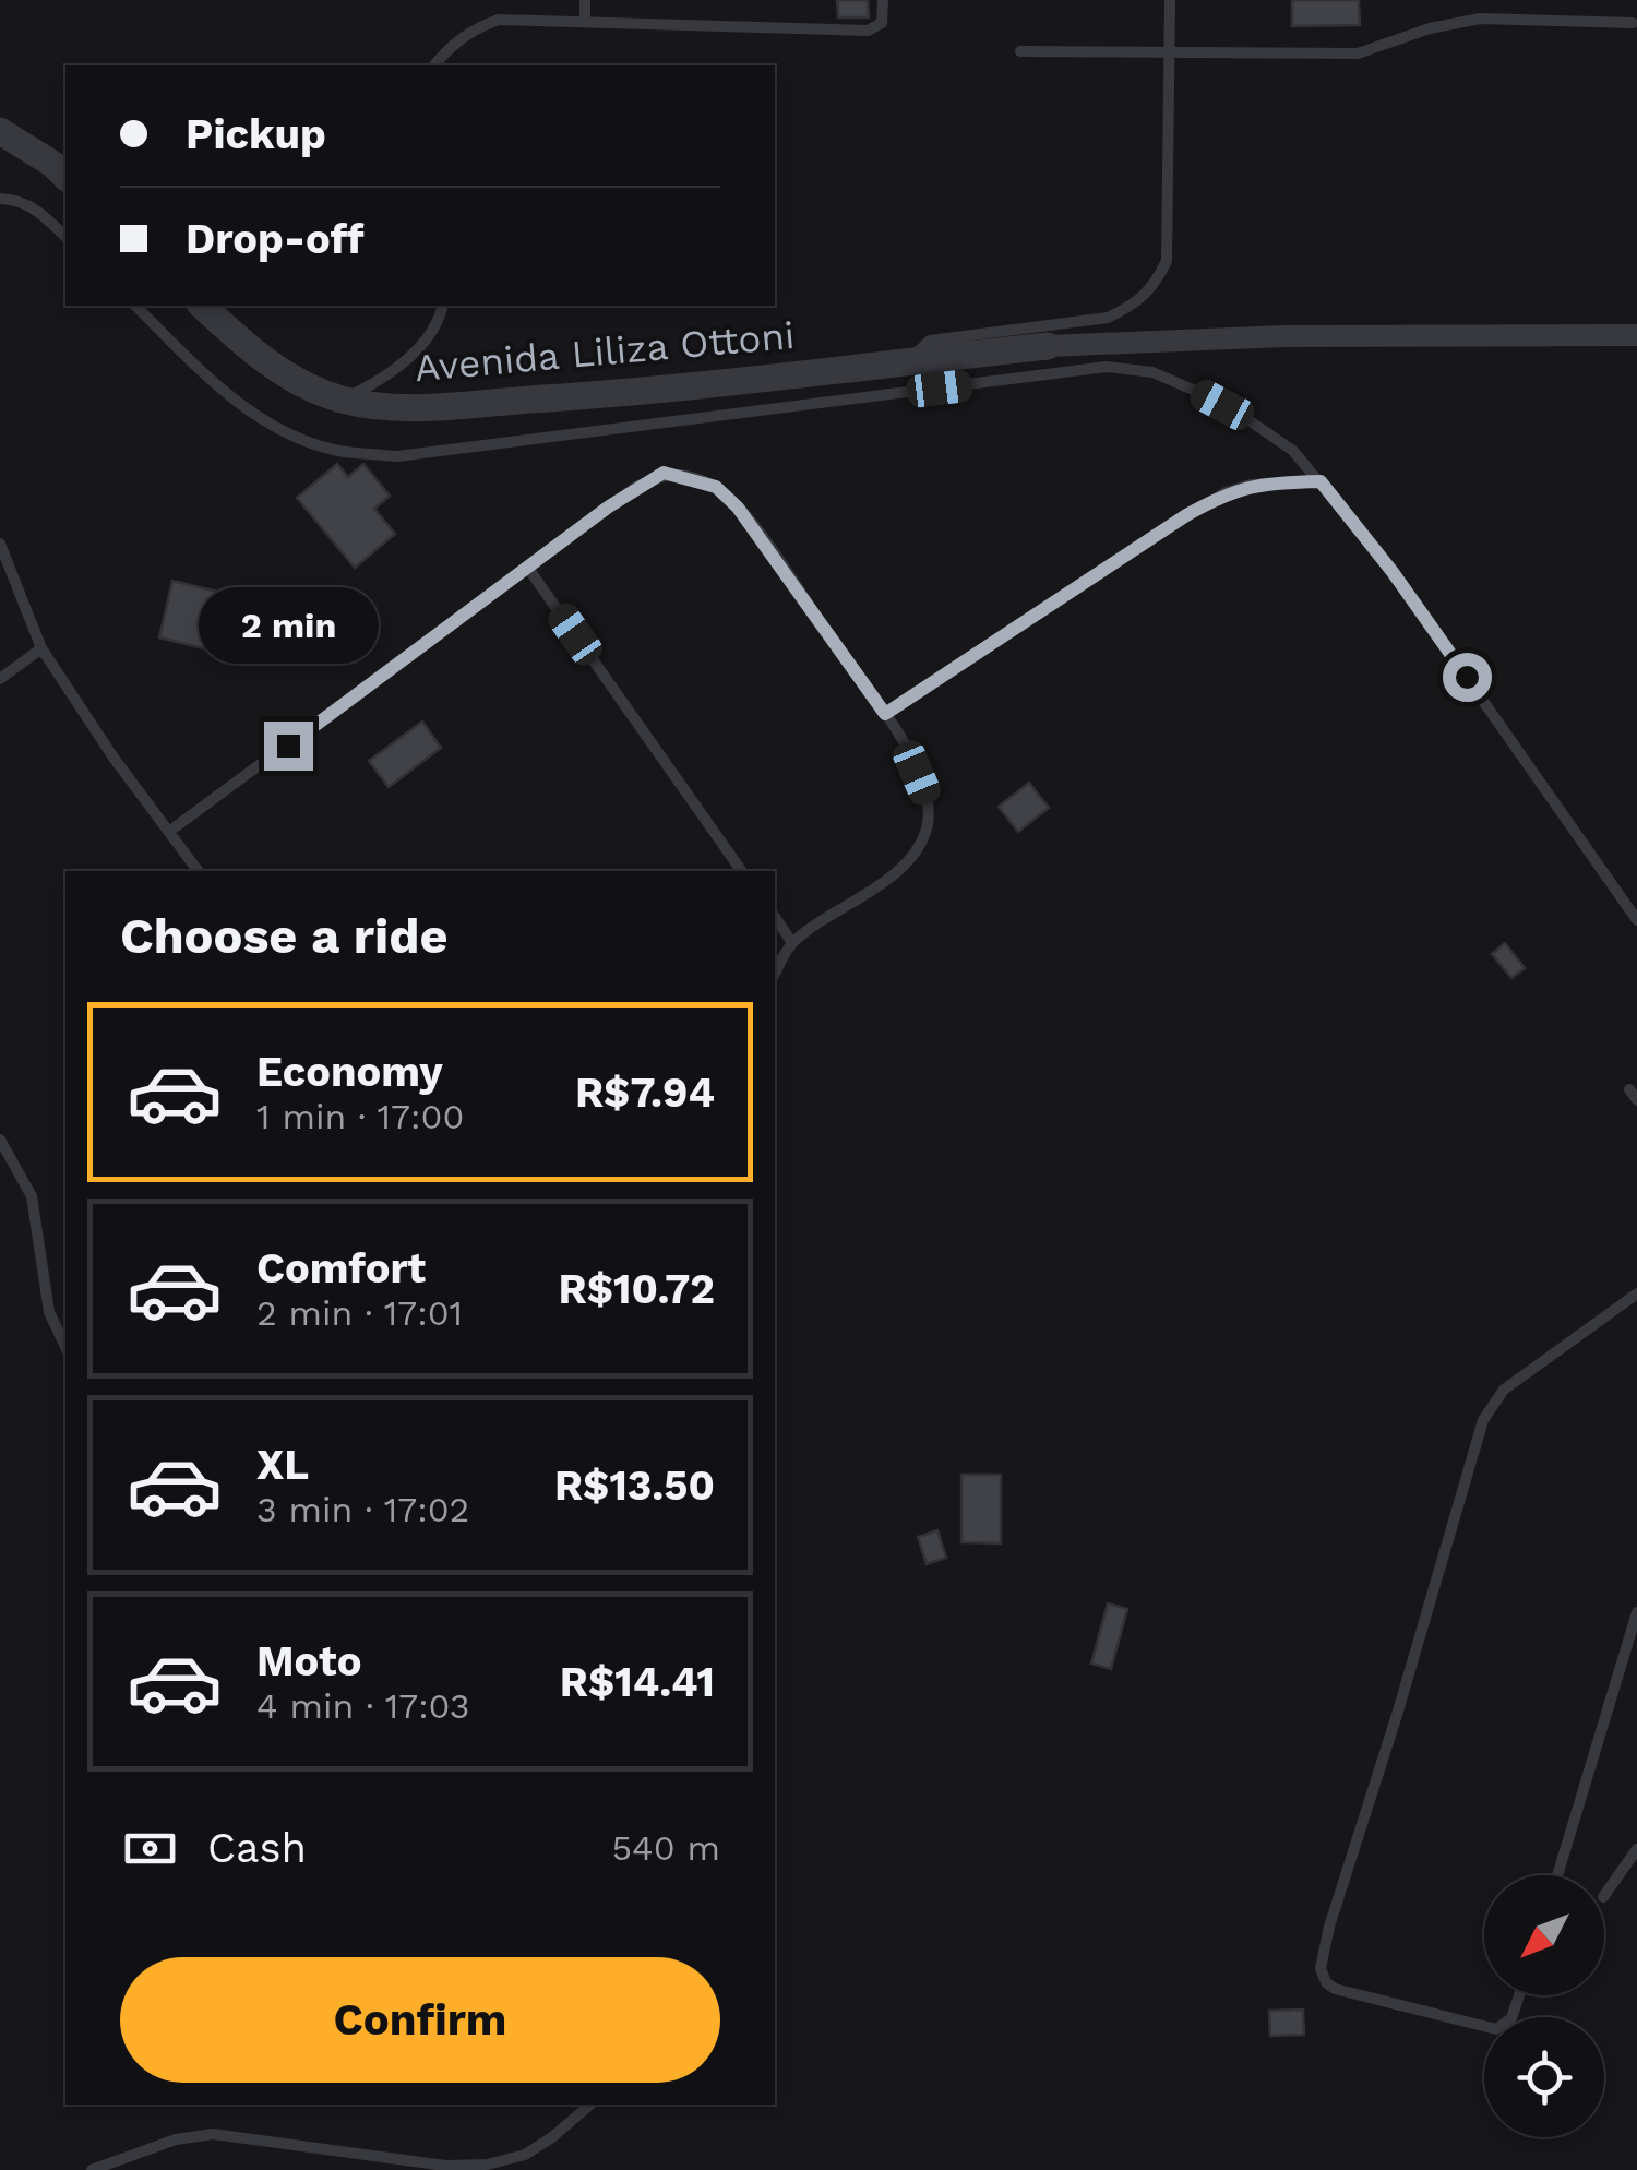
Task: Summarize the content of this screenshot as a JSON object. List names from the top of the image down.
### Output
{
  "streets": {
    "street": ["Avenida Liliza Ottoni"]
  },
  "north": "bottom left",
  "page": {
    "banner": ["Pickup", "Drop-off"],
    "bubble": "2 min",
    "heading": "Choose a ride",
    "list": [
      {
        "name": "Economy",
        "note": "1 min · 17:00",
        "value": "R$7.94"
      },
      {
        "name": "Comfort",
        "note": "2 min · 17:01",
        "value": "R$10.72"
      },
      {
        "name": "XL",
        "note": "3 min · 17:02",
        "value": "R$13.50"
      },
      {
        "name": "Moto",
        "note": "4 min · 17:03",
        "value": "R$14.41"
      }
    ],
    "pay": ["Cash", "540 m"],
    "buttons": "Confirm"
  }
}
